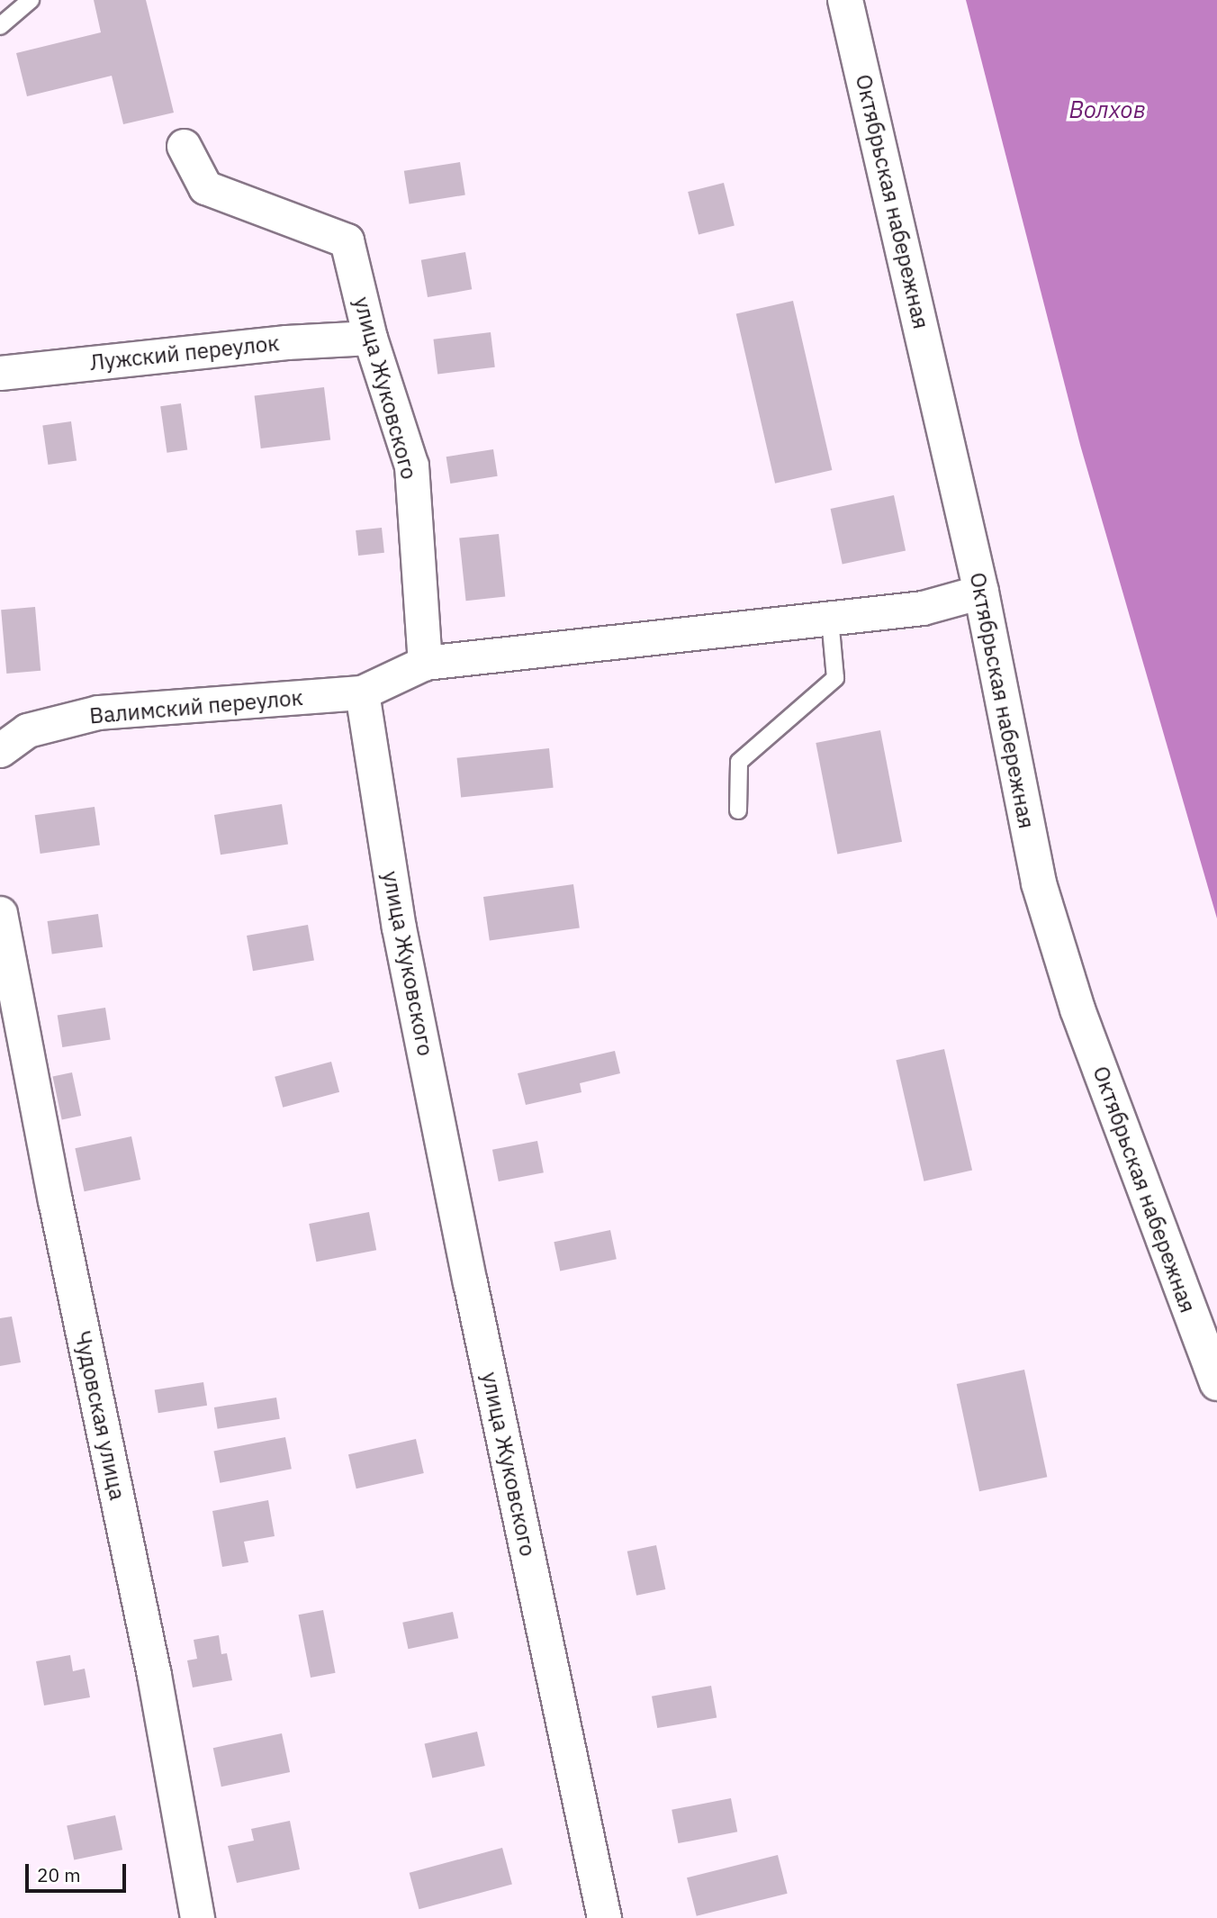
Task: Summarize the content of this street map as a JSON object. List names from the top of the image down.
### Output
{
  "streets": {
    "main road": ["Октябрьская набережная"],
    "street": [
      "Лужский переулок",
      "улица Жуковского",
      "Валимский переулок",
      "Чудовская улица"
    ]
  },
  "crossings": [
    ["Лужский переулок", "улица Жуковского"],
    ["улица Жуковского", "Валимский переулок"]
  ],
  "water": ["Волхов"],
  "scale_bar": "20 m"
}
